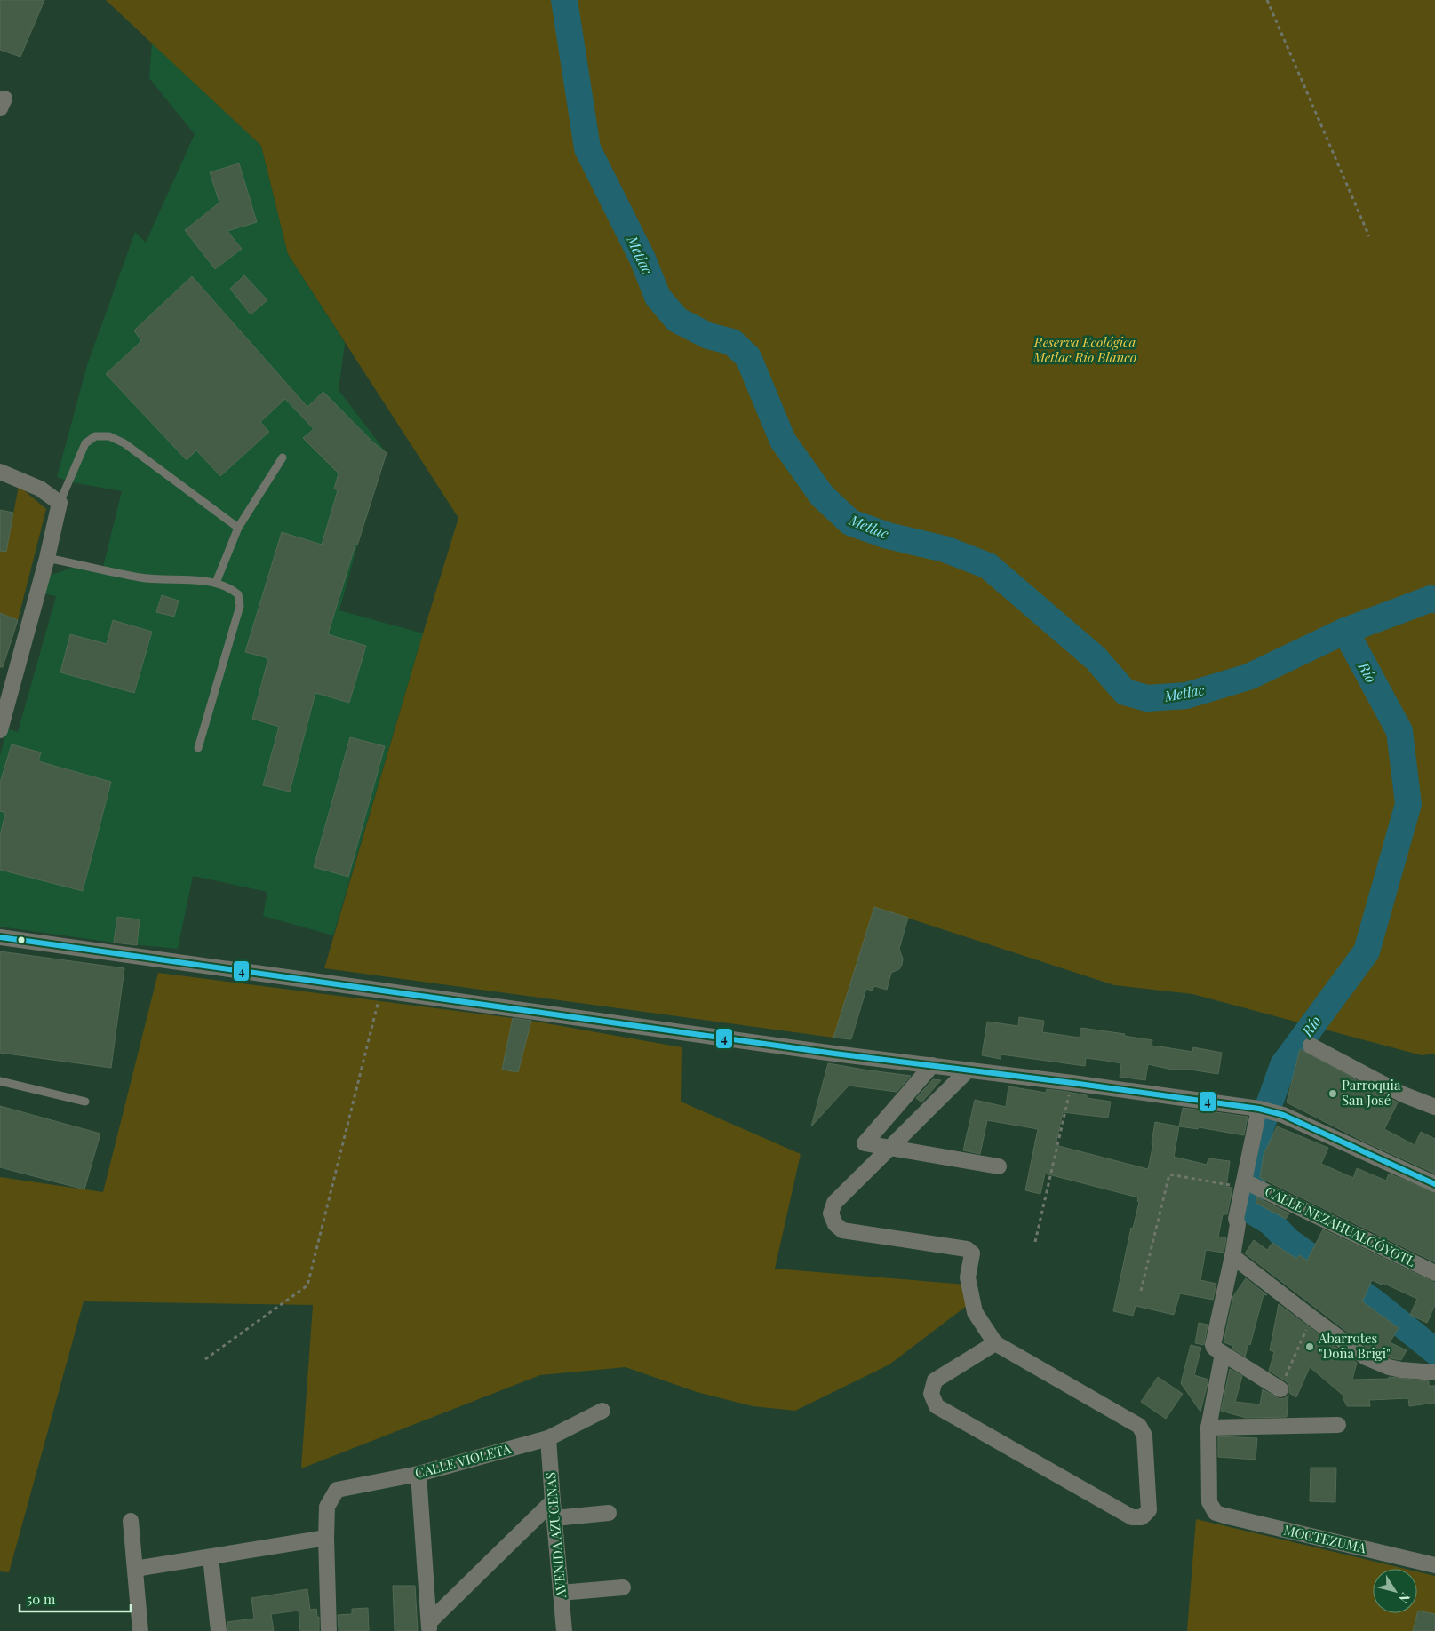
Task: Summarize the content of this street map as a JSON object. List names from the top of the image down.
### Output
{
  "streets": {
    "street": [
      "CALLE NEZAHUALCÓYOTL",
      "CALLE VIOLETA",
      "AVENIDA AZUCENAS",
      "MOCTEZUMA"
    ]
  },
  "crossings": [
    ["CALLE VIOLETA", "AVENIDA AZUCENAS"]
  ],
  "water": ["Metlac", "Río"],
  "parks": ["Reserva Ecológica Metlac Río Blanco"],
  "places": ["Parroquia San José", "Abarrotes \"Doña Brigi\""],
  "lines": ["transit line 4"],
  "scale_bar": "50 m",
  "north": "bottom right"
}
